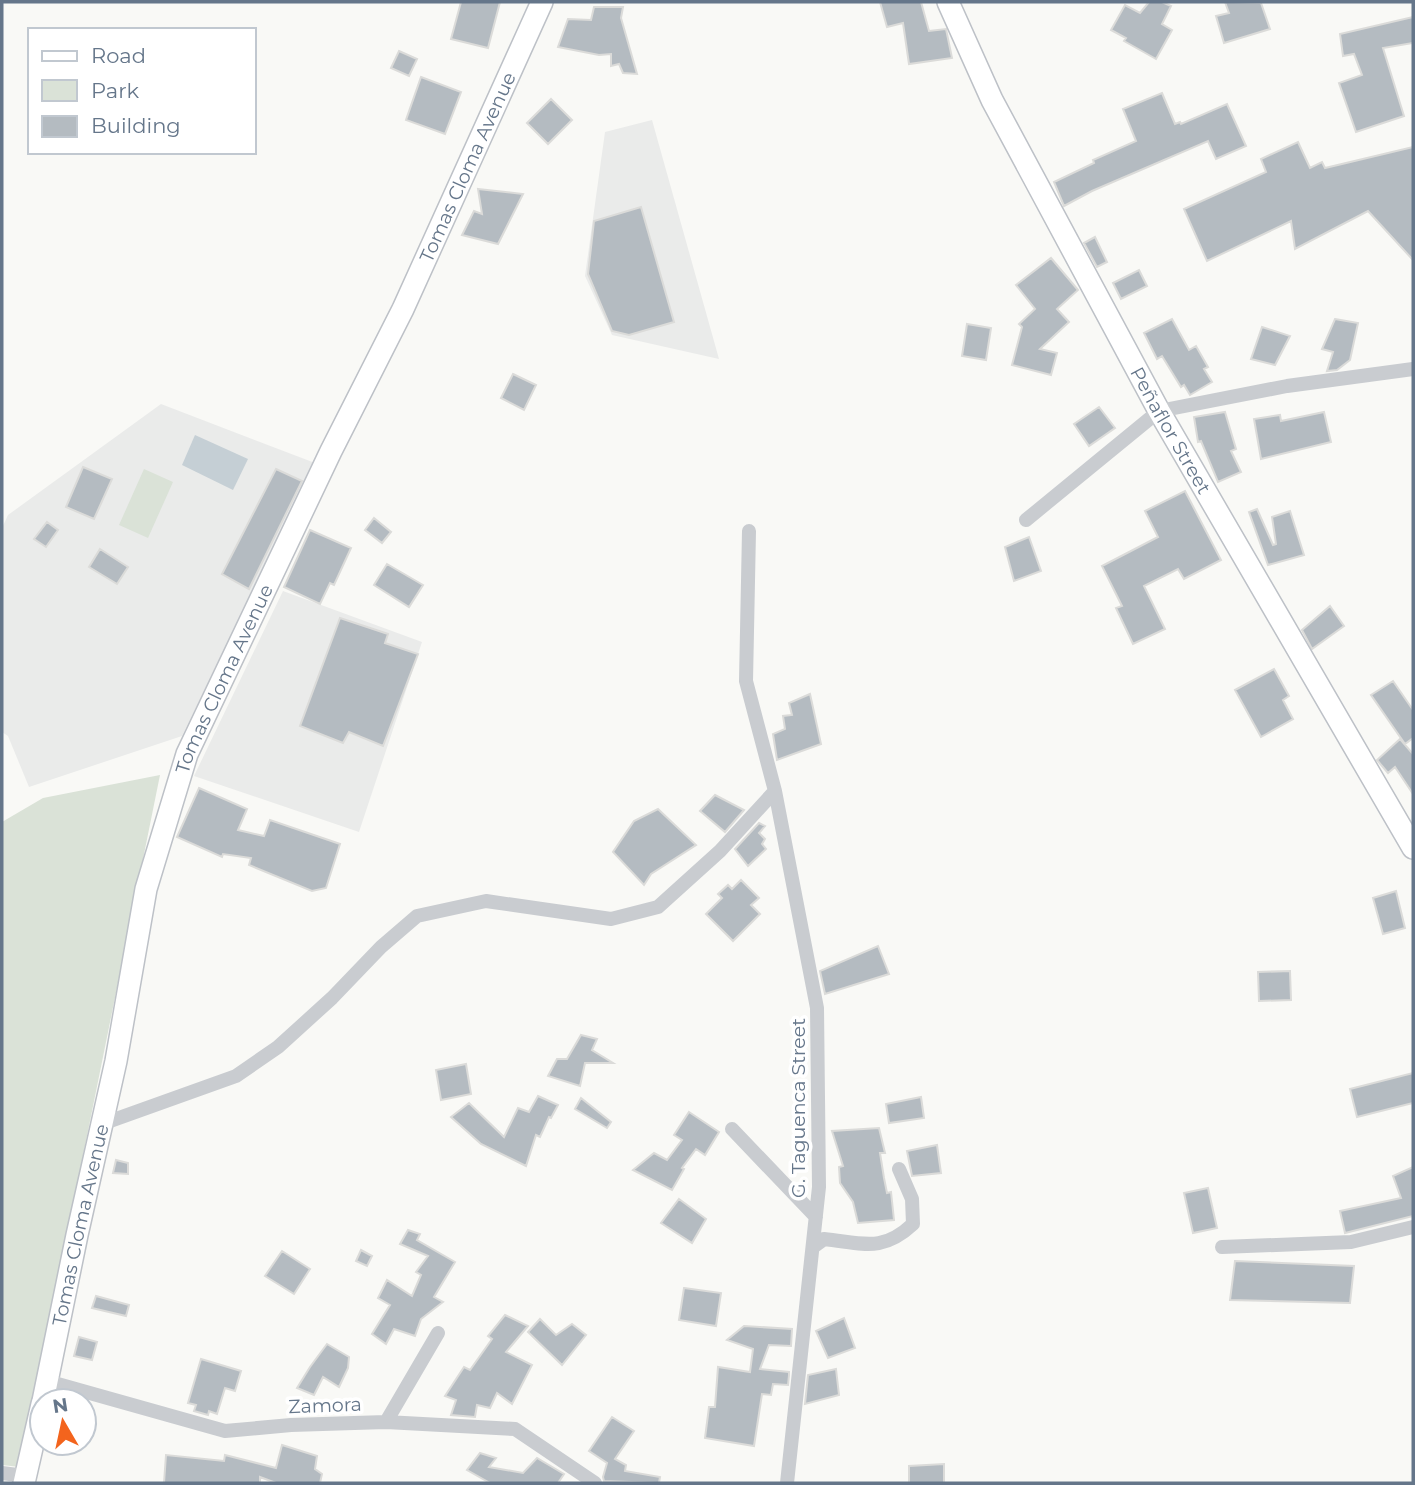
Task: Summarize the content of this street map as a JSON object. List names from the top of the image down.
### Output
{
  "streets": {
    "main road": ["Tomas Cloma Avenue", "Peñaflor Street"],
    "street": ["G. Taguenca Street", "Zamora"]
  },
  "legend": ["Road", "Park", "Building"],
  "north": "top"
}
